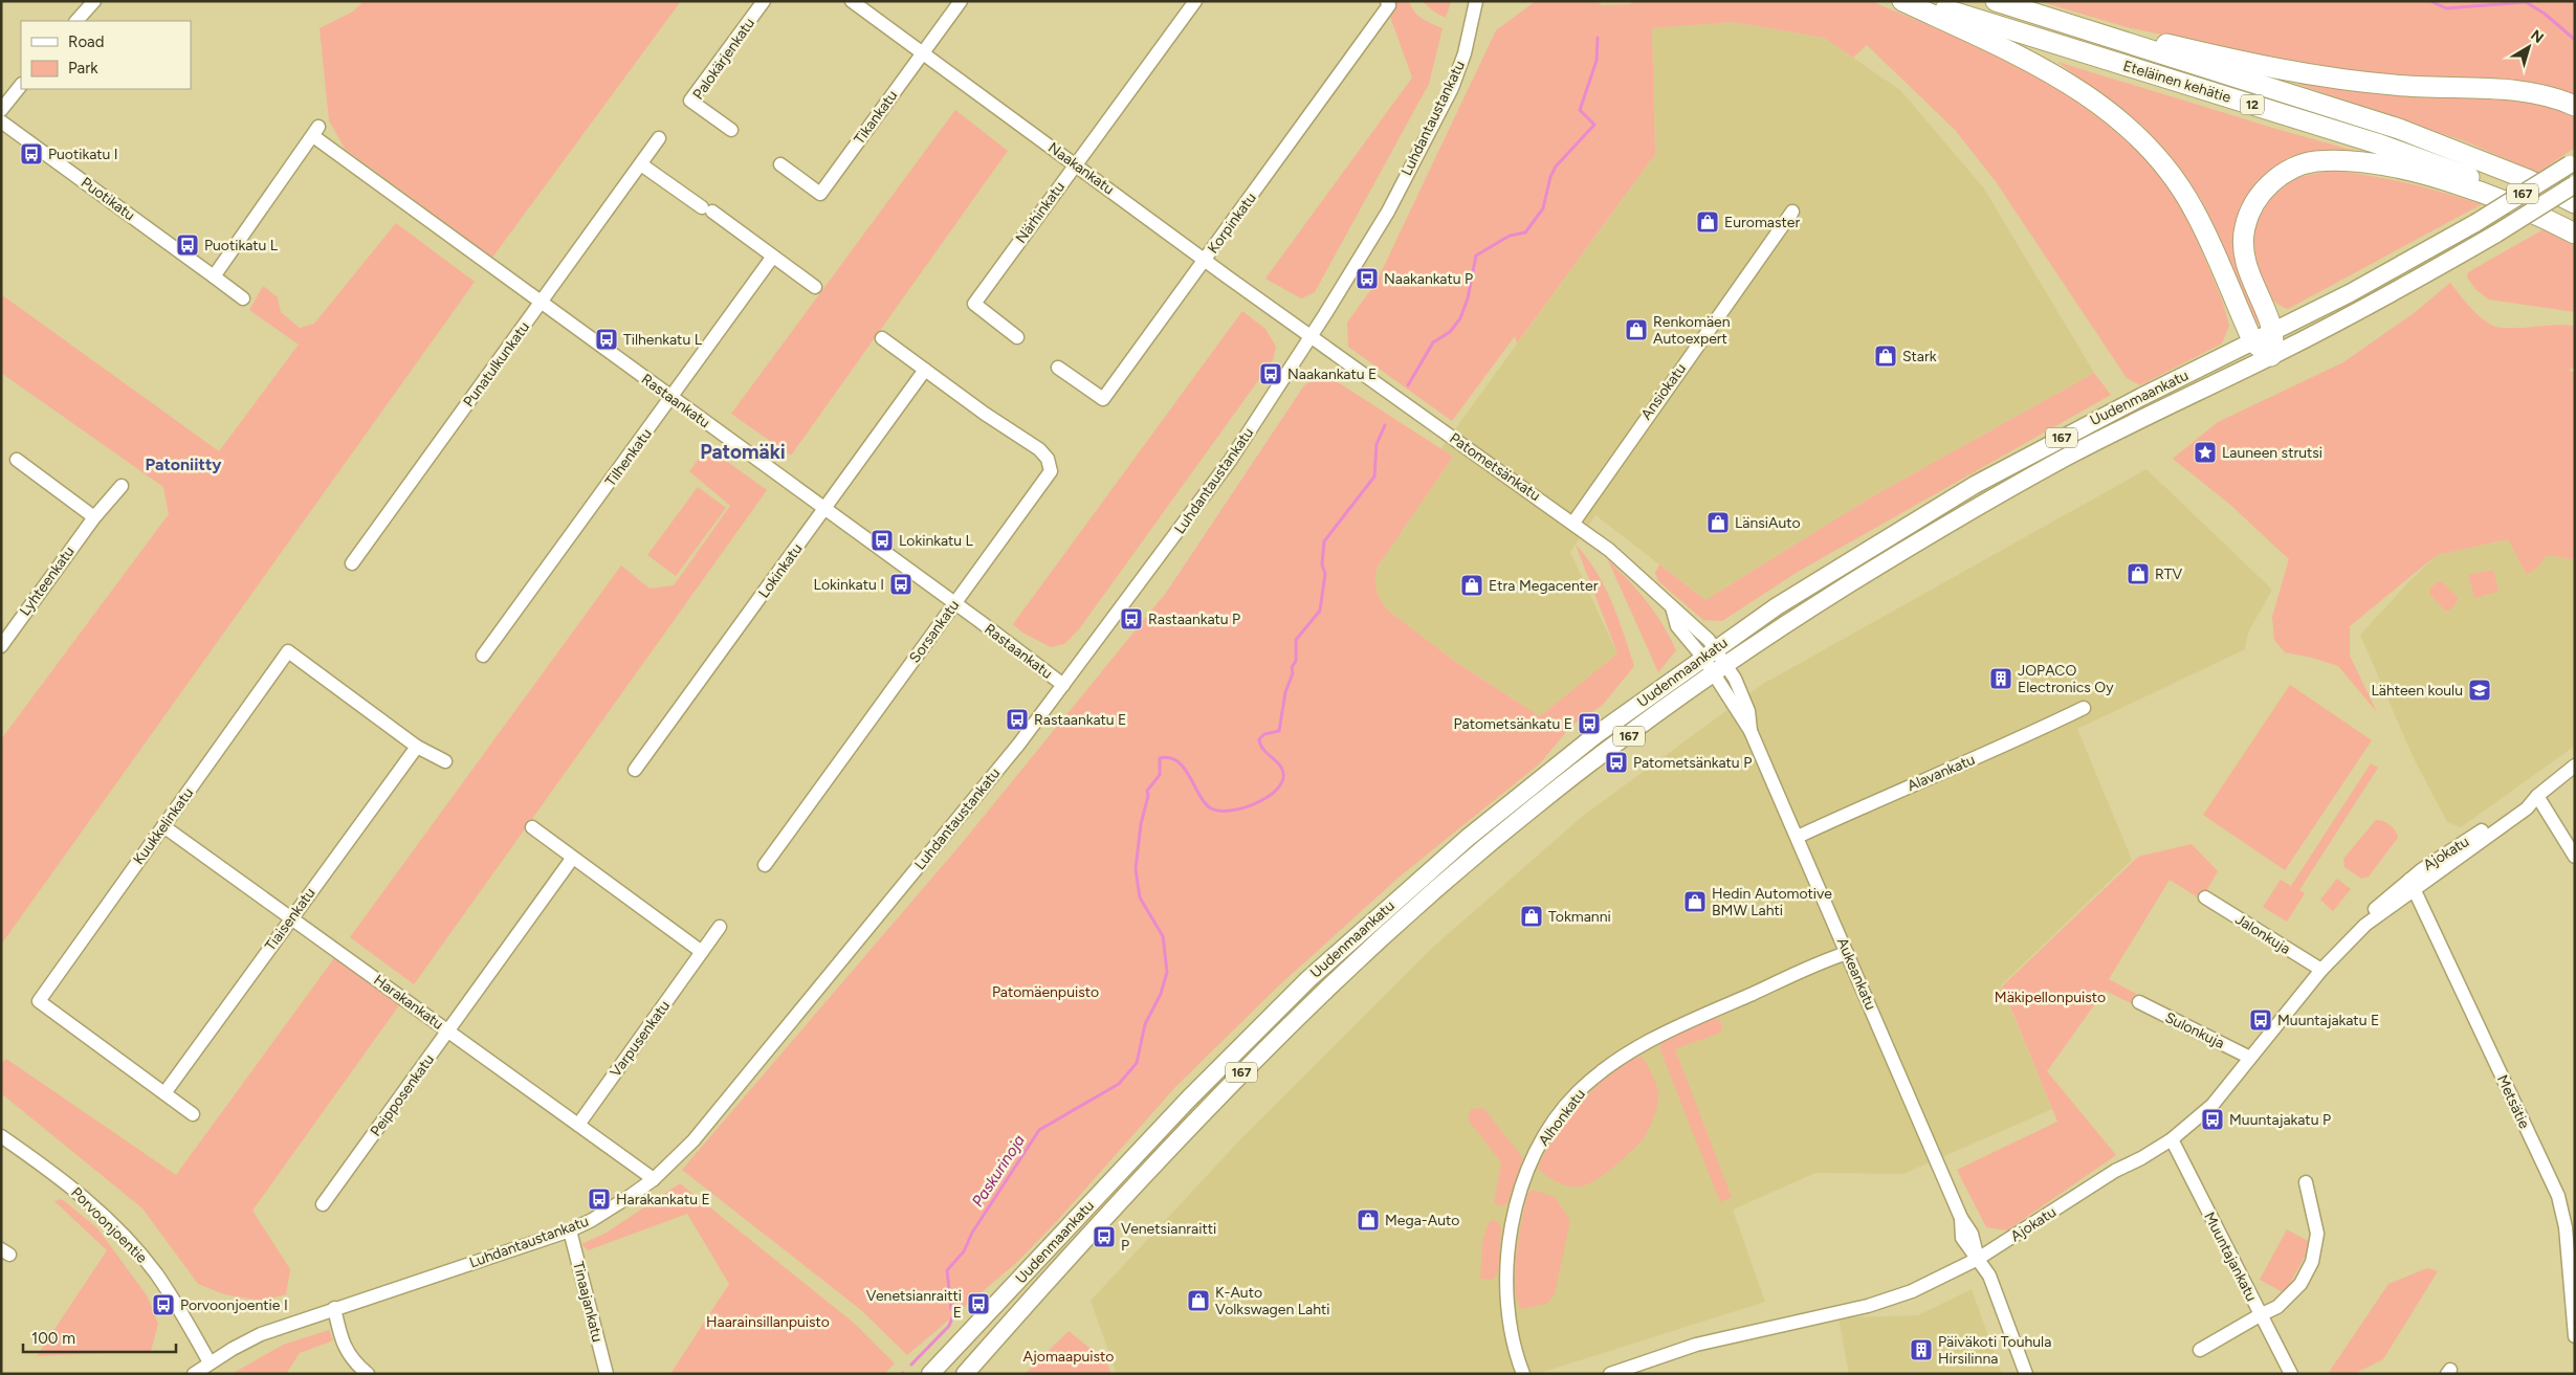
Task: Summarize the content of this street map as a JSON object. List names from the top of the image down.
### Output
{
  "streets": {
    "highway": ["Eteläinen kehätie", "12"],
    "main road": ["167", "Uudenmaankatu"],
    "street": [
      "Palokärjenkatu",
      "Tikankatu",
      "Luhdantaustankatu",
      "Naakankatu",
      "Puotikatu",
      "Närhinkatu",
      "Korpinkatu",
      "Punatulkunkatu",
      "Ansiokatu",
      "Rastaankatu",
      "Tilhenkatu",
      "Patometsänkatu",
      "Lokinkatu",
      "Lyhteenkatu",
      "Sorsankatu",
      "Alavankatu",
      "Kuukkelinkatu",
      "Ajokatu",
      "Tiaisenkatu",
      "Jalonkuja",
      "Aukeankatu",
      "Harakankatu",
      "Sulonkuja",
      "Varpusenkatu",
      "Peipposenkatu",
      "Metsätie",
      "Alhonkatu",
      "Porvoonjoentie",
      "Muuntajankatu",
      "Tinaajankatu"
    ]
  },
  "crossings": [
    ["Tikankatu", "Naakankatu"],
    ["Luhdantaustankatu", "Naakankatu"],
    ["Luhdantaustankatu", "Rastaankatu"],
    ["Luhdantaustankatu", "Patometsänkatu"],
    ["Luhdantaustankatu", "Harakankatu"],
    ["Luhdantaustankatu", "Porvoonjoentie"],
    ["Luhdantaustankatu", "Tinaajankatu"],
    ["Naakankatu", "Närhinkatu"],
    ["Naakankatu", "Korpinkatu"],
    ["Naakankatu", "Patometsänkatu"],
    ["Puotikatu", "Rastaankatu"],
    ["Punatulkunkatu", "Rastaankatu"],
    ["Ansiokatu", "Patometsänkatu"],
    ["Uudenmaankatu", "Patometsänkatu"],
    ["Uudenmaankatu", "Aukeankatu"],
    ["Rastaankatu", "Tilhenkatu"],
    ["Rastaankatu", "Lokinkatu"],
    ["Rastaankatu", "Sorsankatu"],
    ["Patometsänkatu", "Aukeankatu"],
    ["Lokinkatu", "Sorsankatu"],
    ["Alavankatu", "Aukeankatu"],
    ["Kuukkelinkatu", "Tiaisenkatu"],
    ["Kuukkelinkatu", "Harakankatu"],
    ["Ajokatu", "Jalonkuja"],
    ["Ajokatu", "Aukeankatu"],
    ["Ajokatu", "Sulonkuja"],
    ["Ajokatu", "Metsätie"],
    ["Ajokatu", "Muuntajankatu"],
    ["Tiaisenkatu", "Harakankatu"],
    ["Aukeankatu", "Alhonkatu"],
    ["Harakankatu", "Varpusenkatu"],
    ["Harakankatu", "Peipposenkatu"]
  ],
  "districts": ["Patomäki", "Patoniitty"],
  "water": ["Paskurinoja"],
  "parks": [
    "Patomäenpuisto",
    "Mäkipellonpuisto",
    "Haarainsillanpuisto",
    "Ajomaapuisto"
  ],
  "places": {
    "bus stop": [
      "Puotikatu I",
      "Puotikatu L",
      "Naakankatu P",
      "Tilhenkatu L",
      "Naakankatu E",
      "Lokinkatu L",
      "Lokinkatu I",
      "Rastaankatu P",
      "Rastaankatu E",
      "Patometsänkatu E",
      "Patometsänkatu P",
      "Muuntajakatu E",
      "Muuntajakatu P",
      "Harakankatu E",
      "Venetsianraitti P",
      "Venetsianraitti E",
      "Porvoonjoentie I"
    ],
    "shop": [
      "Euromaster",
      "Renkomäen Autoexpert",
      "Stark",
      "LänsiAuto",
      "RTV",
      "Etra Megacenter",
      "Hedin Automotive BMW Lahti",
      "Tokmanni",
      "Mega-Auto",
      "K-Auto Volkswagen Lahti"
    ],
    "place": ["Launeen strutsi"],
    "building": ["JOPACO Electronics Oy", "Päiväkoti Touhula Hirsilinna"],
    "school or university": ["Lähteen koulu"]
  },
  "legend": ["Road", "Park"],
  "scale_bar": "100 m",
  "north": "top right"
}
